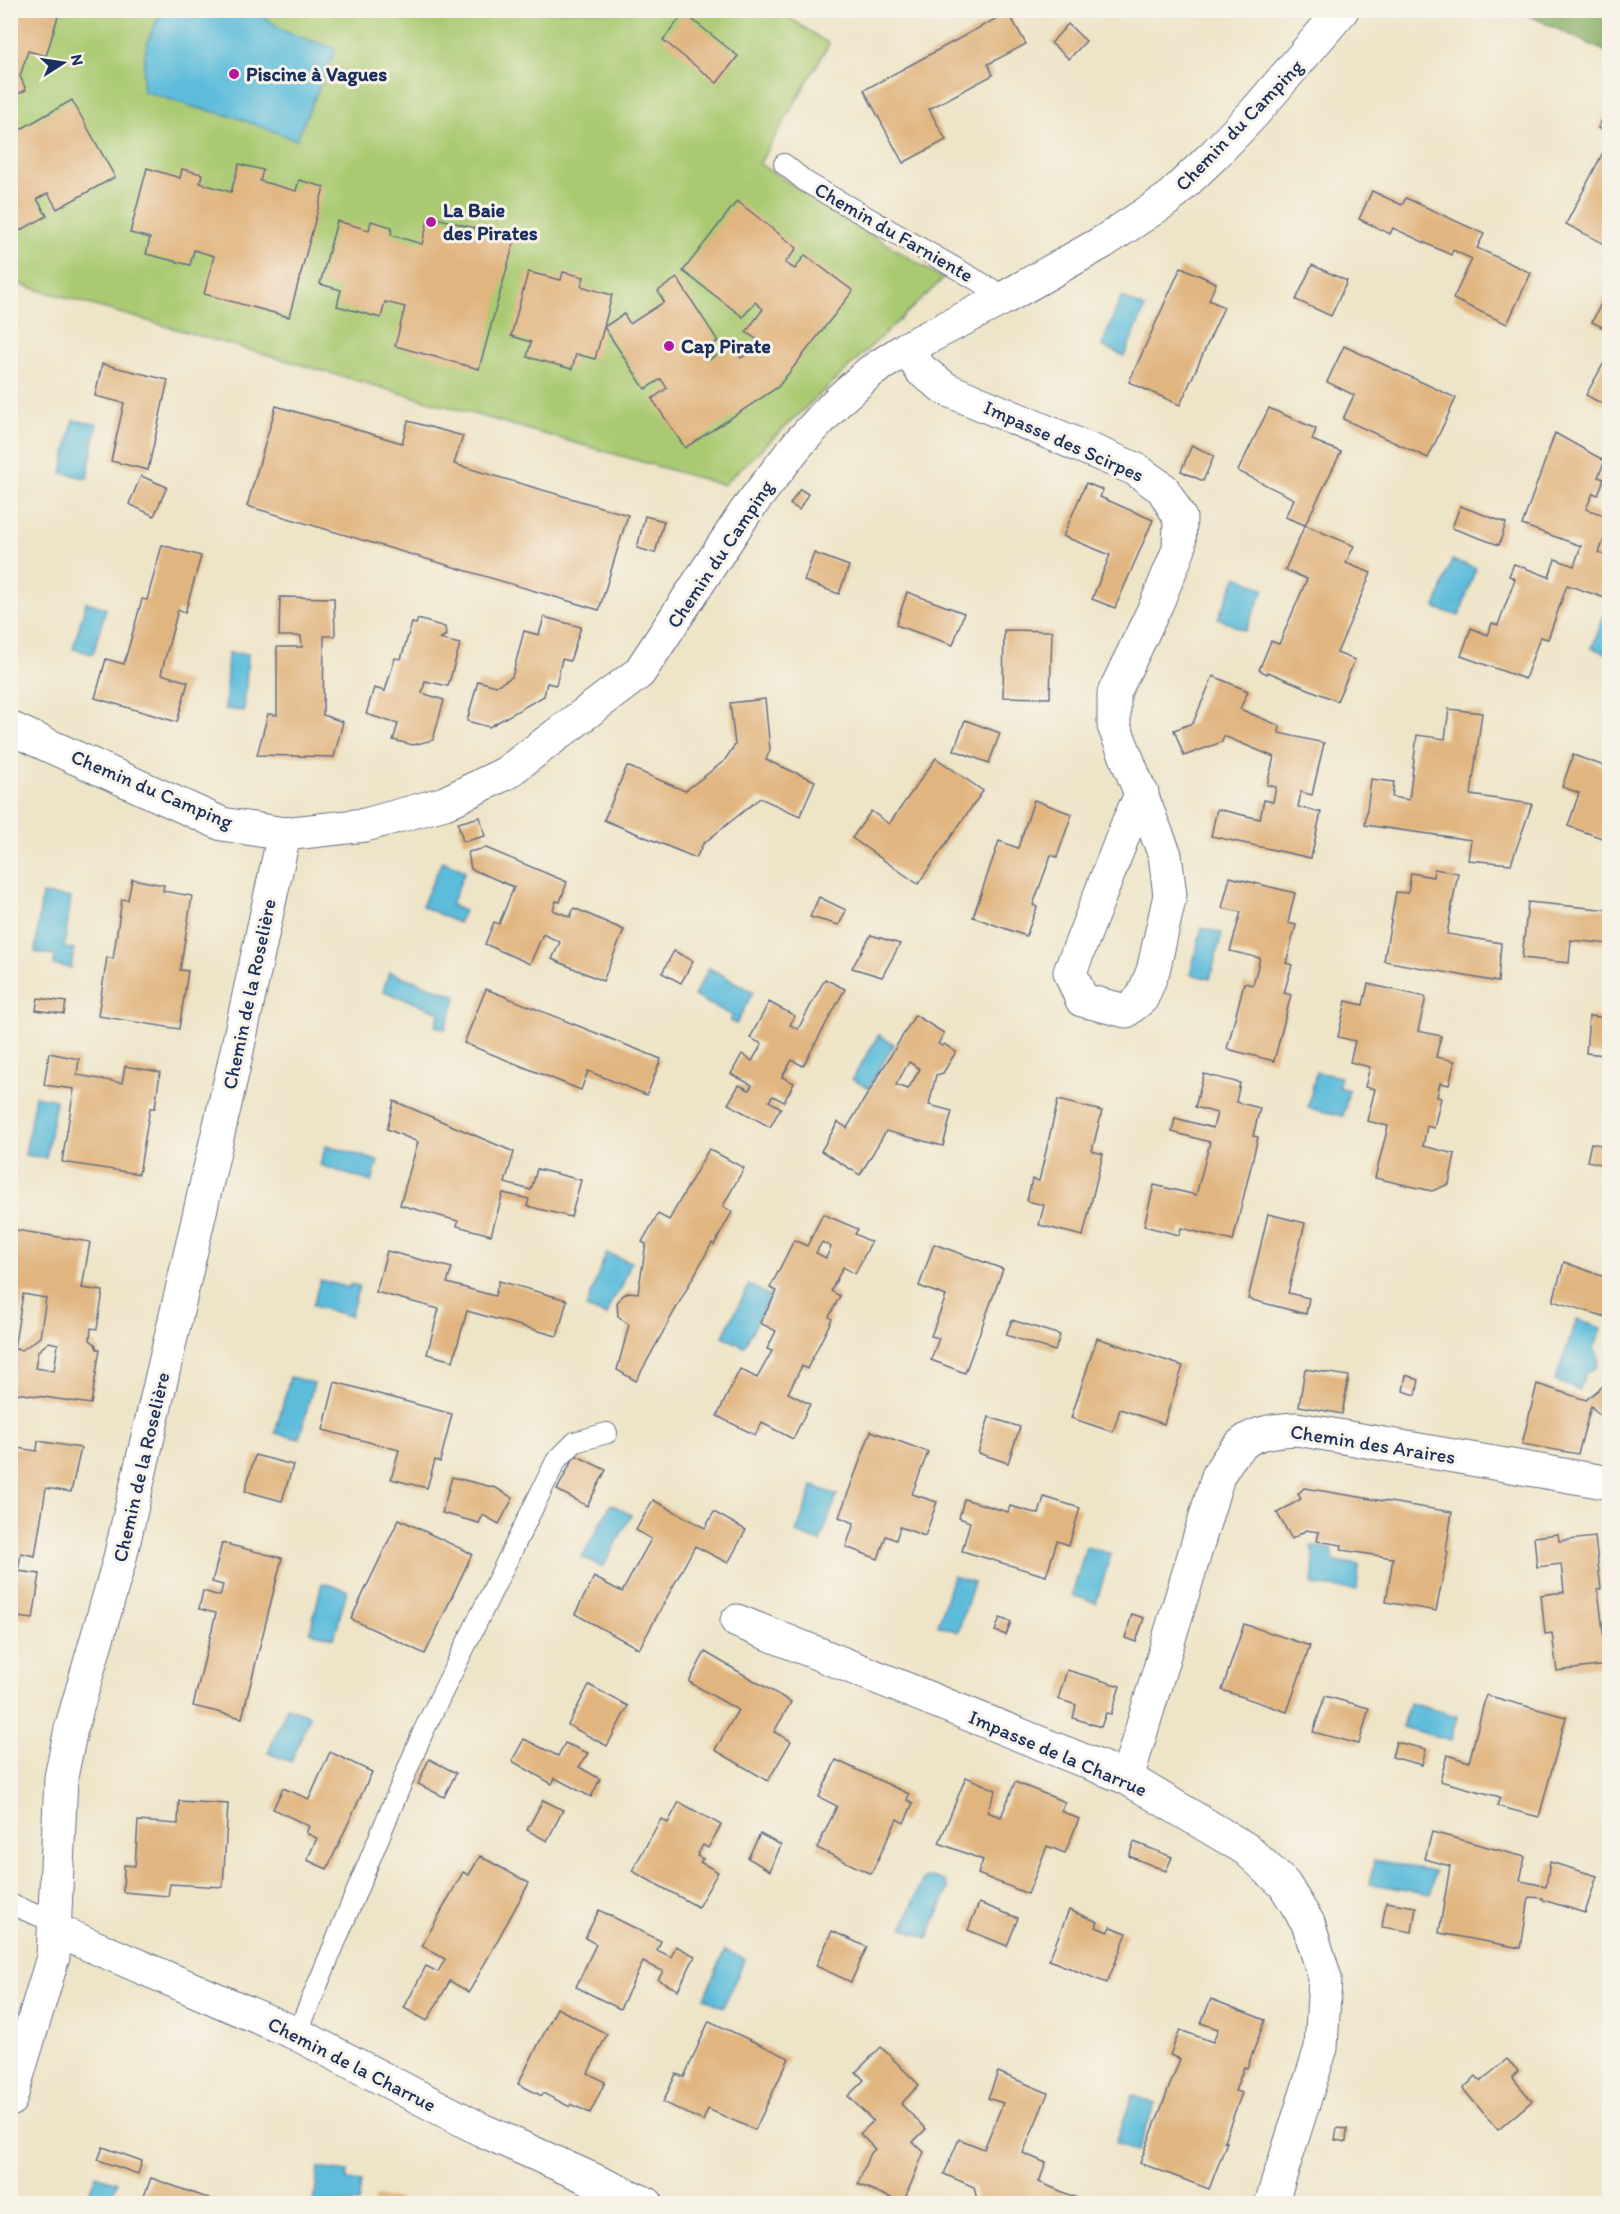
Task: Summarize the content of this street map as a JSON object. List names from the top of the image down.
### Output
{
  "streets": {
    "street": [
      "Chemin du Camping",
      "Impasse des Scirpes",
      "Chemin de la Roselière",
      "Chemin des Araires",
      "Impasse de la Charrue",
      "Chemin de la Charrue"
    ],
    "lane": ["Chemin du Farniente"]
  },
  "crossings": [
    ["Chemin du Camping", "Chemin du Farniente"],
    ["Chemin du Camping", "Impasse des Scirpes"],
    ["Chemin du Camping", "Chemin de la Roselière"],
    ["Chemin de la Roselière", "Chemin de la Charrue"],
    ["Chemin des Araires", "Impasse de la Charrue"]
  ],
  "places": ["Piscine à Vagues", "La Baie des Pirates", "Cap Pirate"],
  "north": "right"
}
